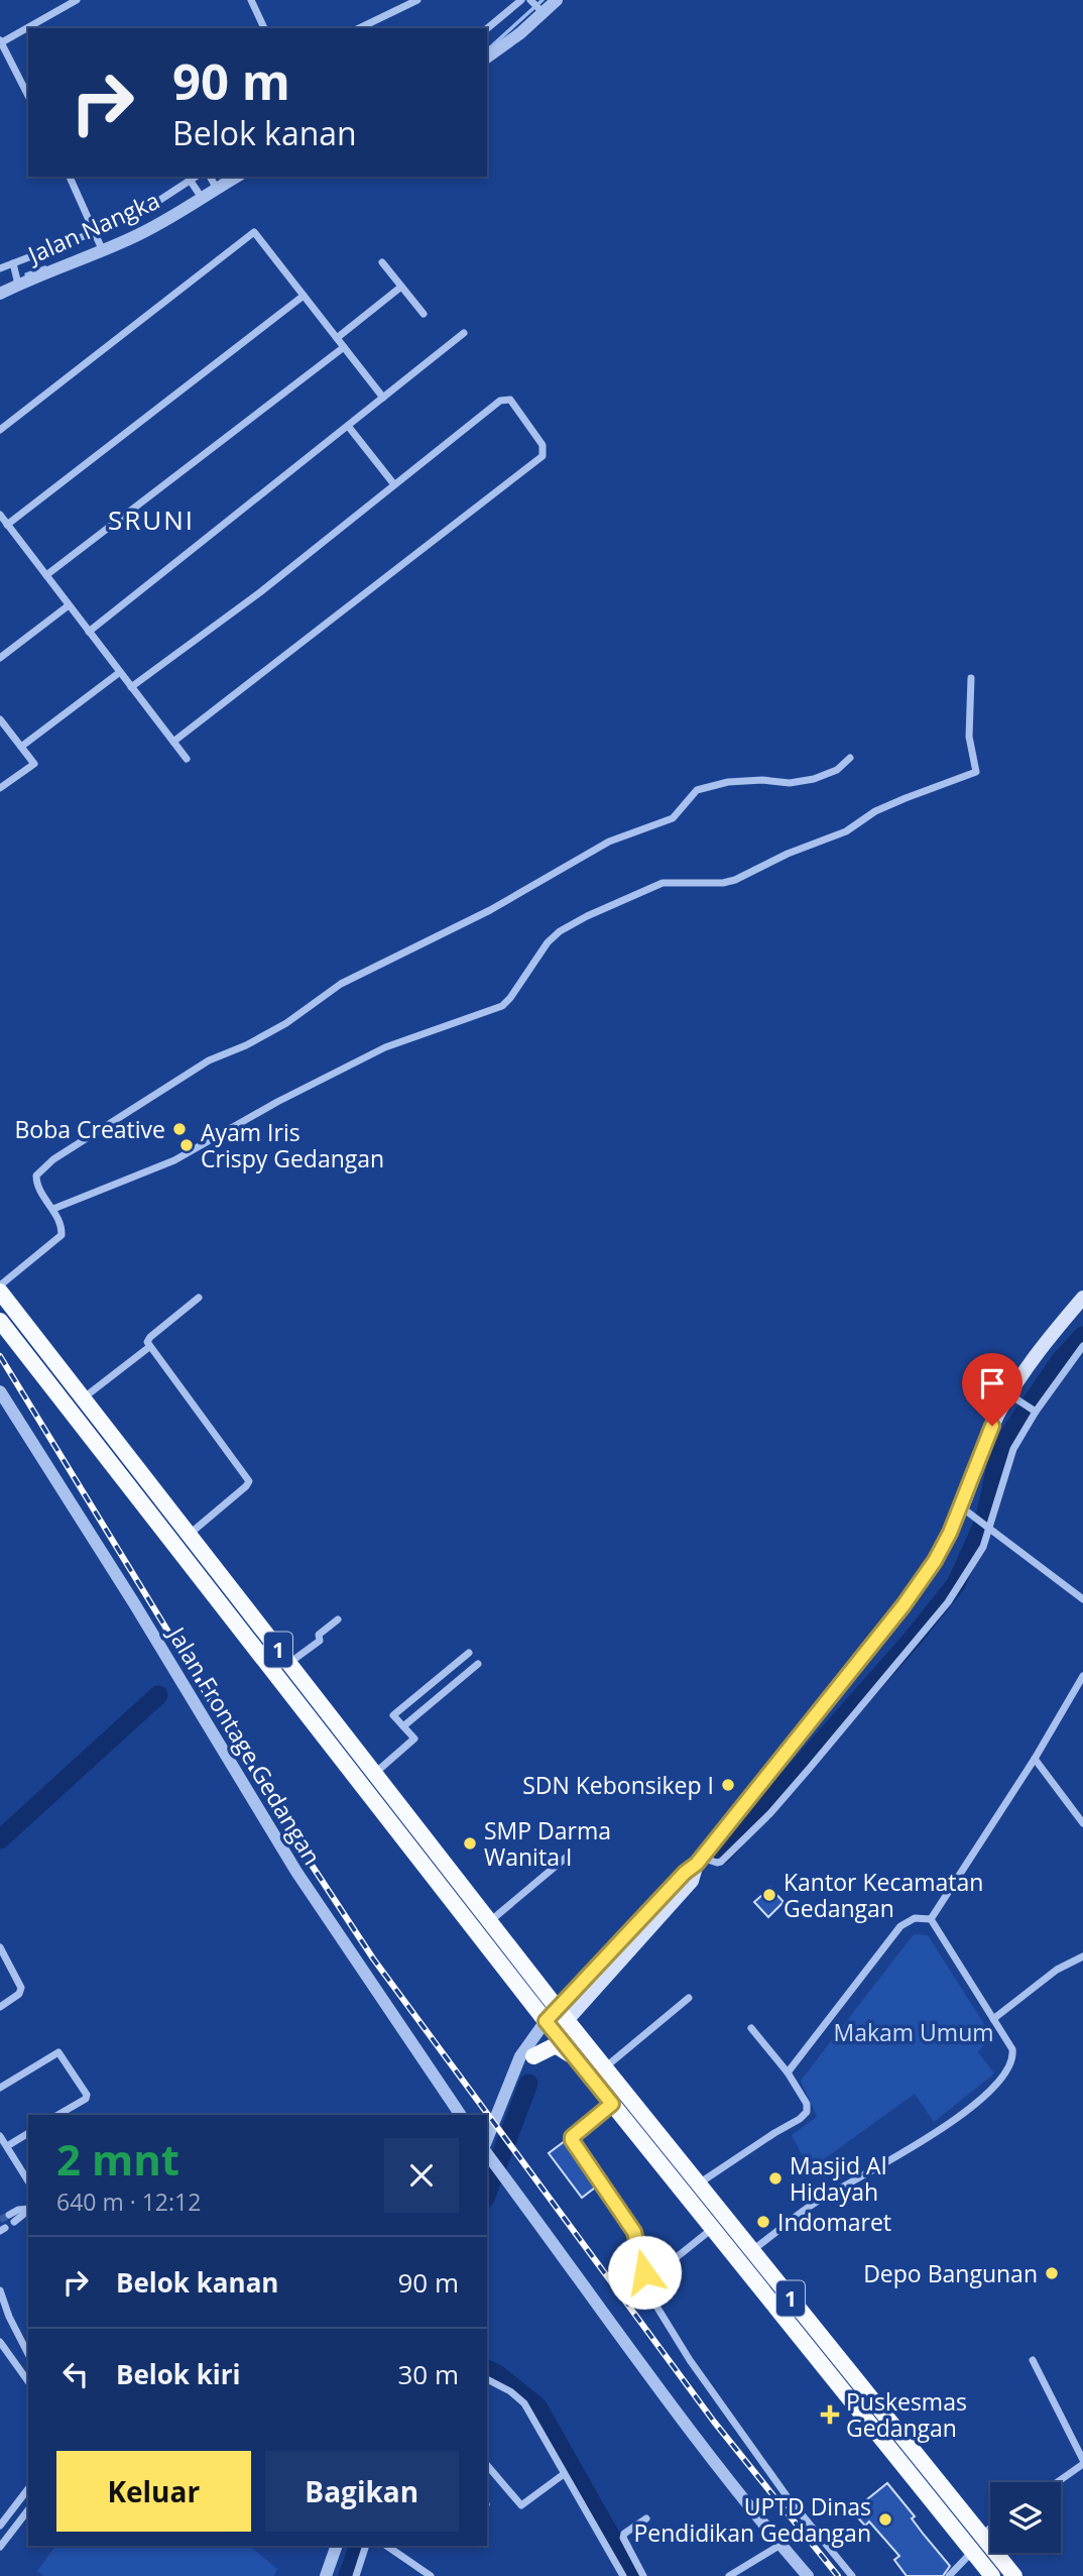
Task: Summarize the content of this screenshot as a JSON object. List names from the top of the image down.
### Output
{
  "streets": {
    "highway": ["1"],
    "street": ["Jalan Nangka", "Jalan Frontage Gedangan"]
  },
  "districts": ["SRUNI"],
  "parks": ["Makam Umum"],
  "places": {
    "other": [
      "Boba Creative",
      "Ayam Iris Crispy Gedangan",
      "SDN Kebonsikep I",
      "SMP Darma Wanita I",
      "Kantor Kecamatan Gedangan",
      "Masjid Al Hidayah",
      "Indomaret",
      "Depo Bangunan",
      "UPTD Dinas Pendidikan Gedangan"
    ],
    "health": ["Puskesmas Gedangan"]
  },
  "page": {
    "turn": ["90 m", "Belok kanan"],
    "heading": ["2 mnt", "640 m · 12:12"],
    "list": [
      {
        "name": "Belok kanan",
        "value": "90 m"
      },
      {
        "name": "Belok kiri",
        "value": "30 m"
      }
    ],
    "buttons": ["Keluar", "Bagikan"]
  }
}
